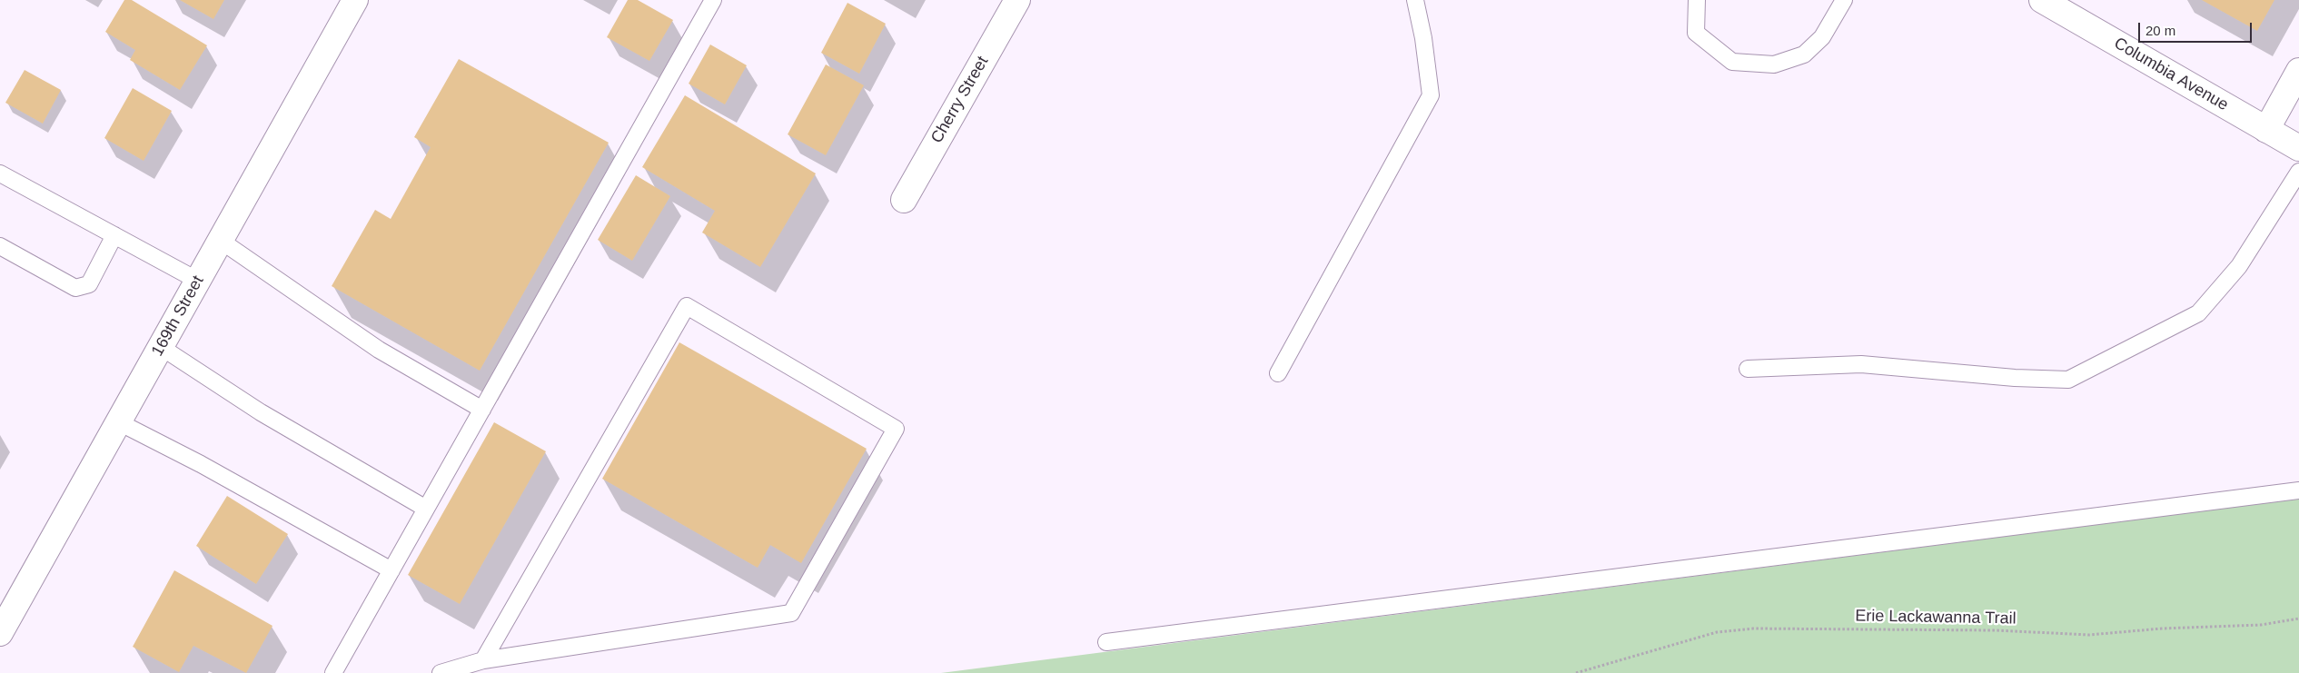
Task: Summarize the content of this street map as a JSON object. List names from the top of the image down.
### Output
{
  "streets": {
    "street": ["Columbia Avenue", "Cherry Street", "169th Street"],
    "path": ["Erie Lackawanna Trail"]
  },
  "scale_bar": "20 m"
}
